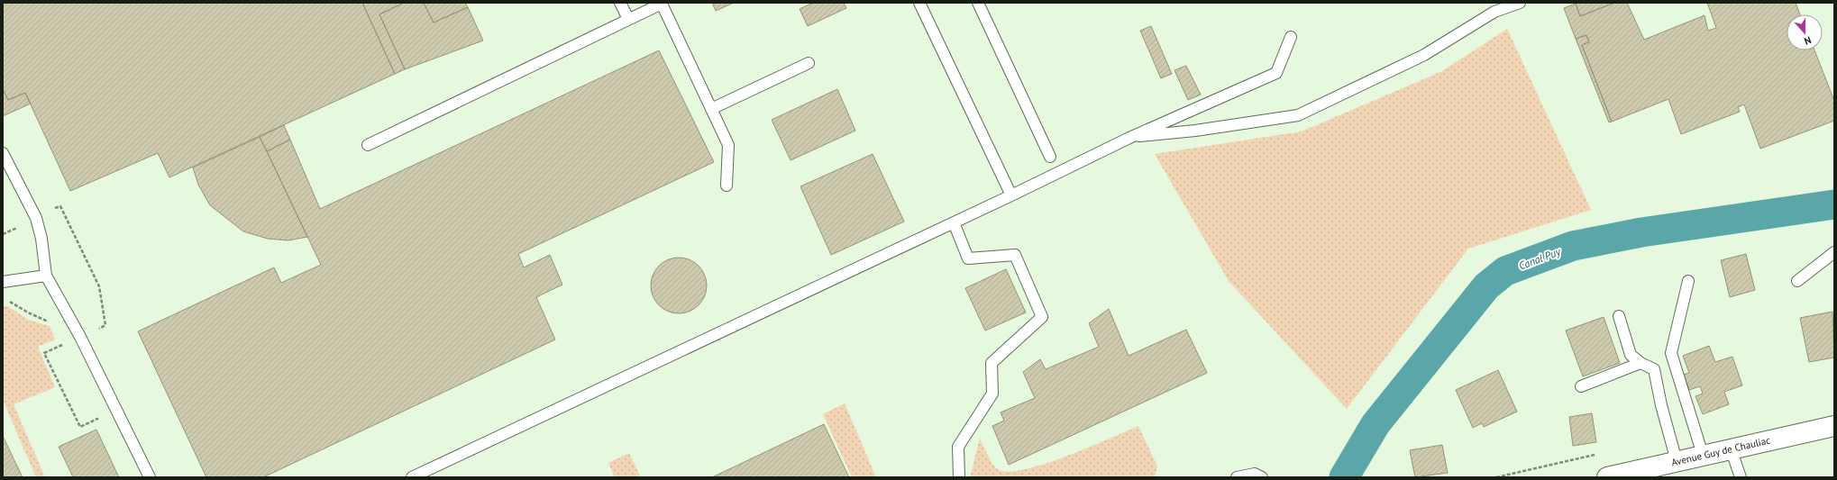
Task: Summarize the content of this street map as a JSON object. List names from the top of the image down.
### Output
{
  "streets": {
    "street": ["Avenue Guy de Chauliac"]
  },
  "water": ["Canal Puy"],
  "north": "bottom"
}
